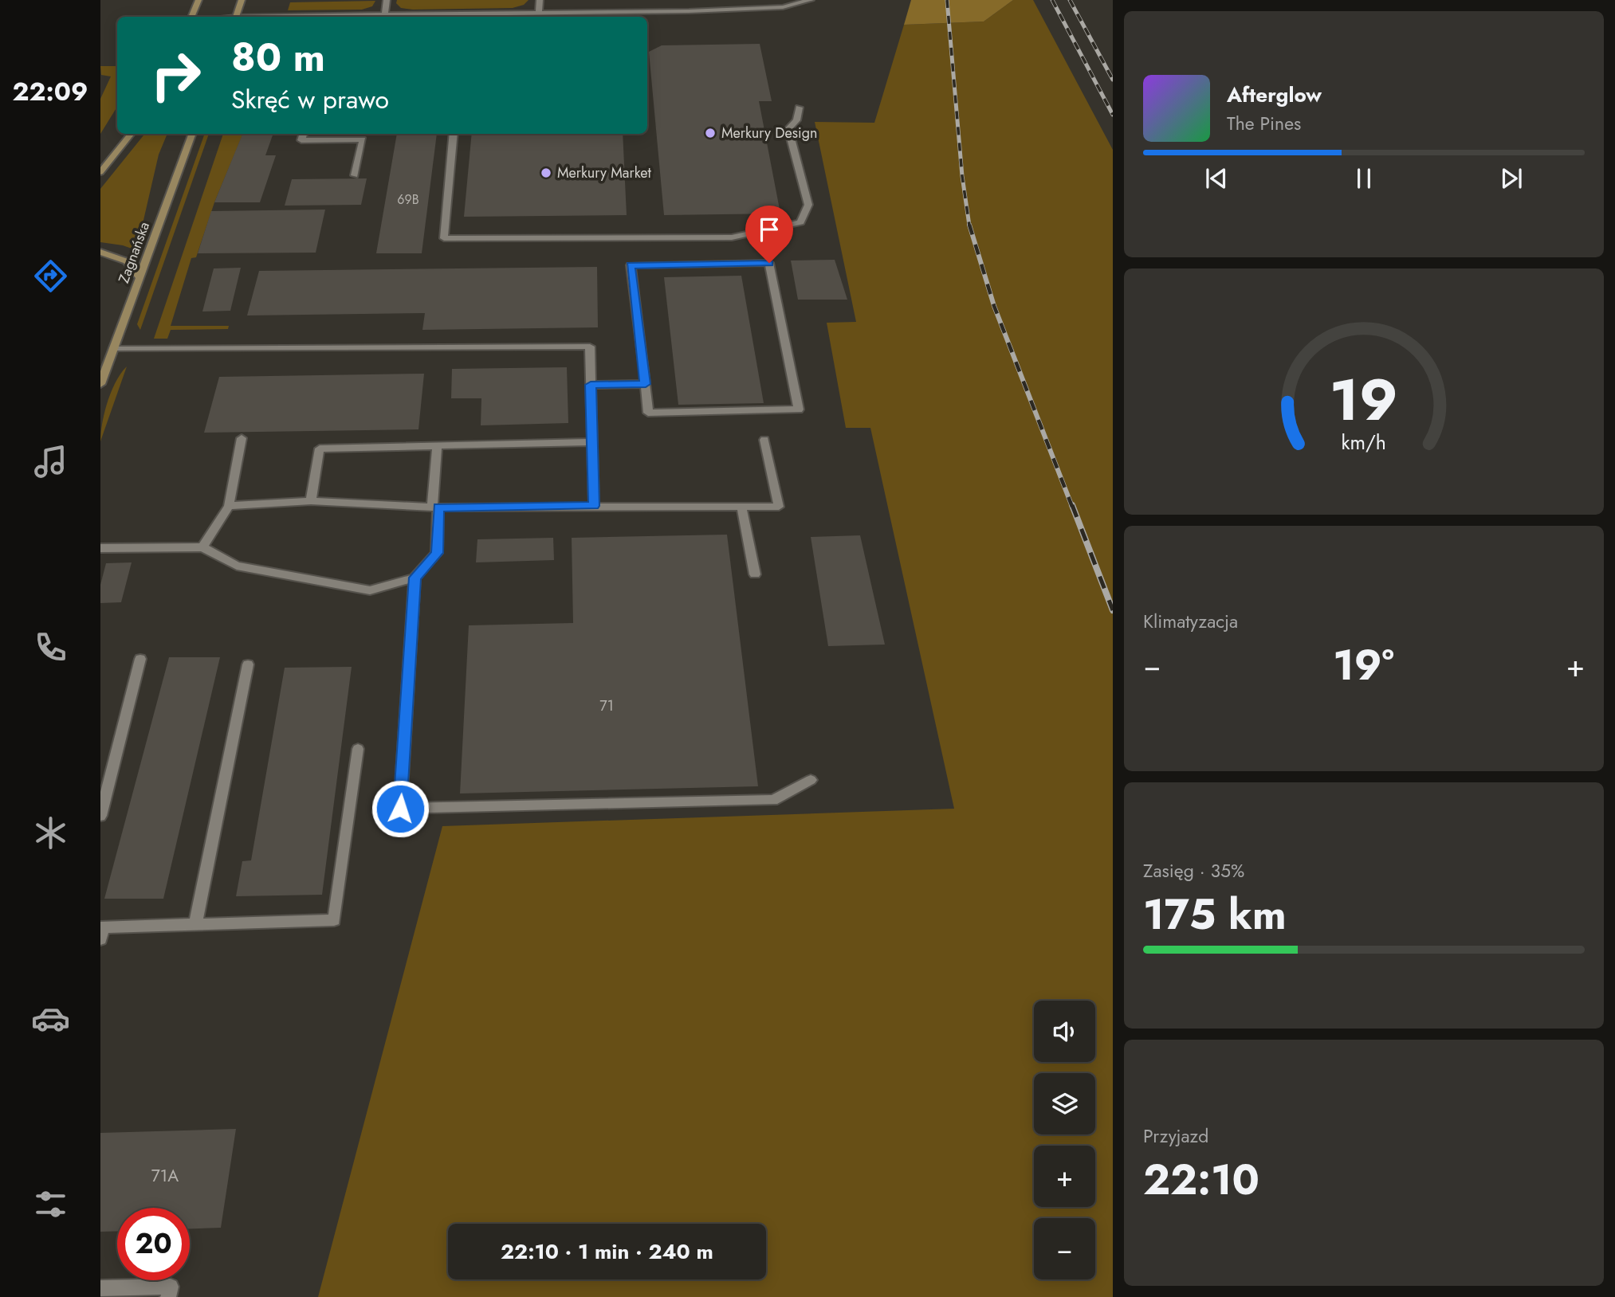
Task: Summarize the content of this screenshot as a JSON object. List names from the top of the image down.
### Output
{
  "streets": {
    "main road": ["Zagnańska"]
  },
  "places": ["Merkury Design", "Merkury Market"],
  "house_numbers": ["69B", "71", "71A"],
  "page": {
    "tabs": "22:09",
    "turn": ["80 m", "Skręć w prawo"],
    "song": ["Afterglow", "The Pines"],
    "tile": [
      "Klimatyzacja",
      ["Zasięg · 35%", "175 km"],
      ["Przyjazd", "22:10"]
    ],
    "heat": ["−", "19°", "+"],
    "map_buttons": ["+", "−"],
    "limit": "20",
    "trip": "22:10 · 1 min · 240 m",
    "gauge": ["19", "km/h"]
  }
}
